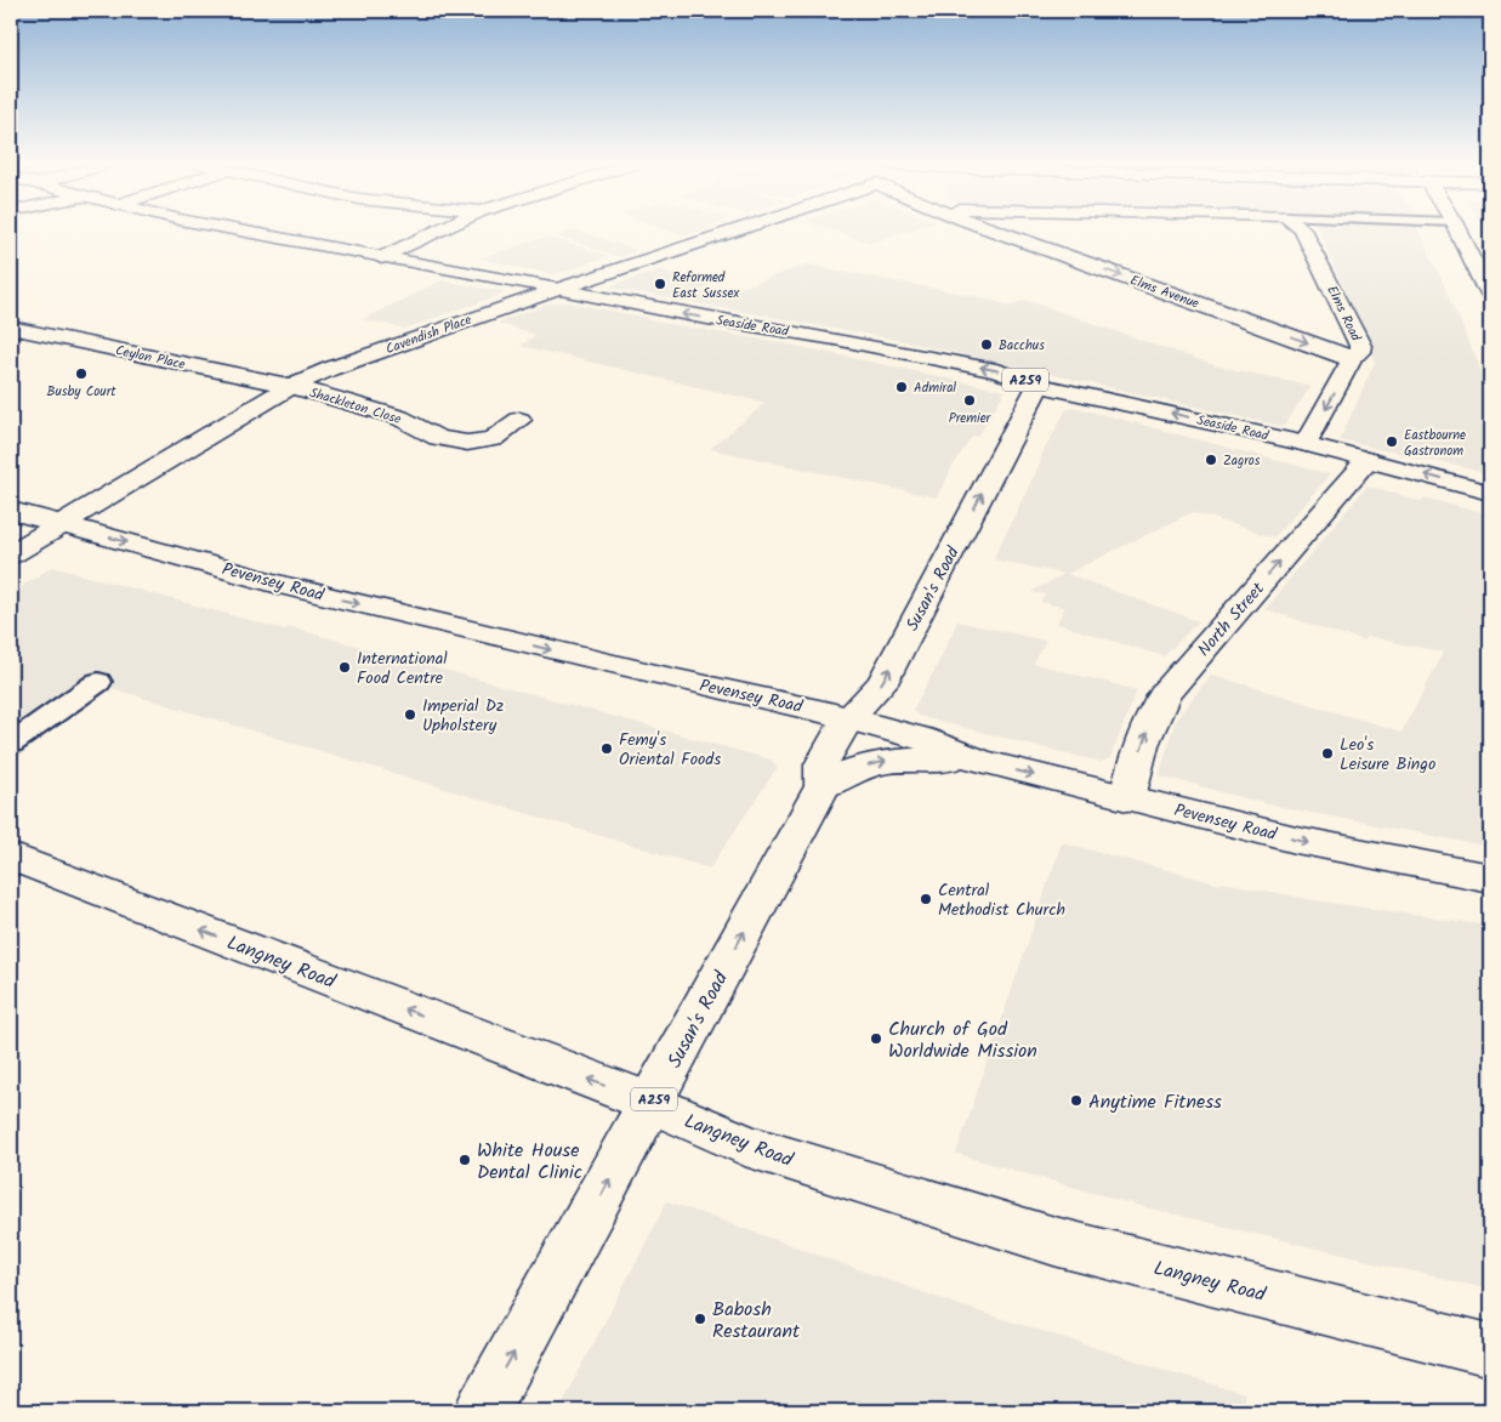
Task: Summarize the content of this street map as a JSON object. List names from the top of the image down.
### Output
{
  "streets": {
    "street": [
      "Elms Avenue",
      "Elms Road",
      "Seaside Road",
      "Cavendish Place",
      "Ceylon Place",
      "A259",
      "Shackleton Close",
      "Pevensey Road",
      "Susan's Road",
      "North Street",
      "Langney Road"
    ]
  },
  "crossings": [
    ["Elms Avenue", "Elms Road"],
    ["Elms Road", "Seaside Road"],
    ["Seaside Road", "Cavendish Place"],
    ["Seaside Road", "Susan's Road"],
    ["Seaside Road", "North Street"],
    ["Cavendish Place", "Ceylon Place"],
    ["Cavendish Place", "Shackleton Close"],
    ["Cavendish Place", "Pevensey Road"],
    ["Ceylon Place", "Shackleton Close"],
    ["Pevensey Road", "Susan's Road"],
    ["Pevensey Road", "North Street"],
    ["Susan's Road", "Langney Road"]
  ],
  "one_way": [
    "Elms Avenue",
    "Elms Road",
    "Seaside Road",
    "Pevensey Road",
    "Susan's Road",
    "North Street",
    "Langney Road"
  ],
  "places": [
    "Reformed East Sussex",
    "Bacchus",
    "Busby Court",
    "Admiral",
    "Premier",
    "Eastbourne Gastronom",
    "Zagros",
    "International Food Centre",
    "Imperial Dz Upholstery",
    "Femy's Oriental Foods",
    "Leo's Leisure Bingo",
    "Central Methodist Church",
    "Church of God Worldwide Mission",
    "Anytime Fitness",
    "White House Dental Clinic",
    "Babosh Restaurant"
  ]
}
